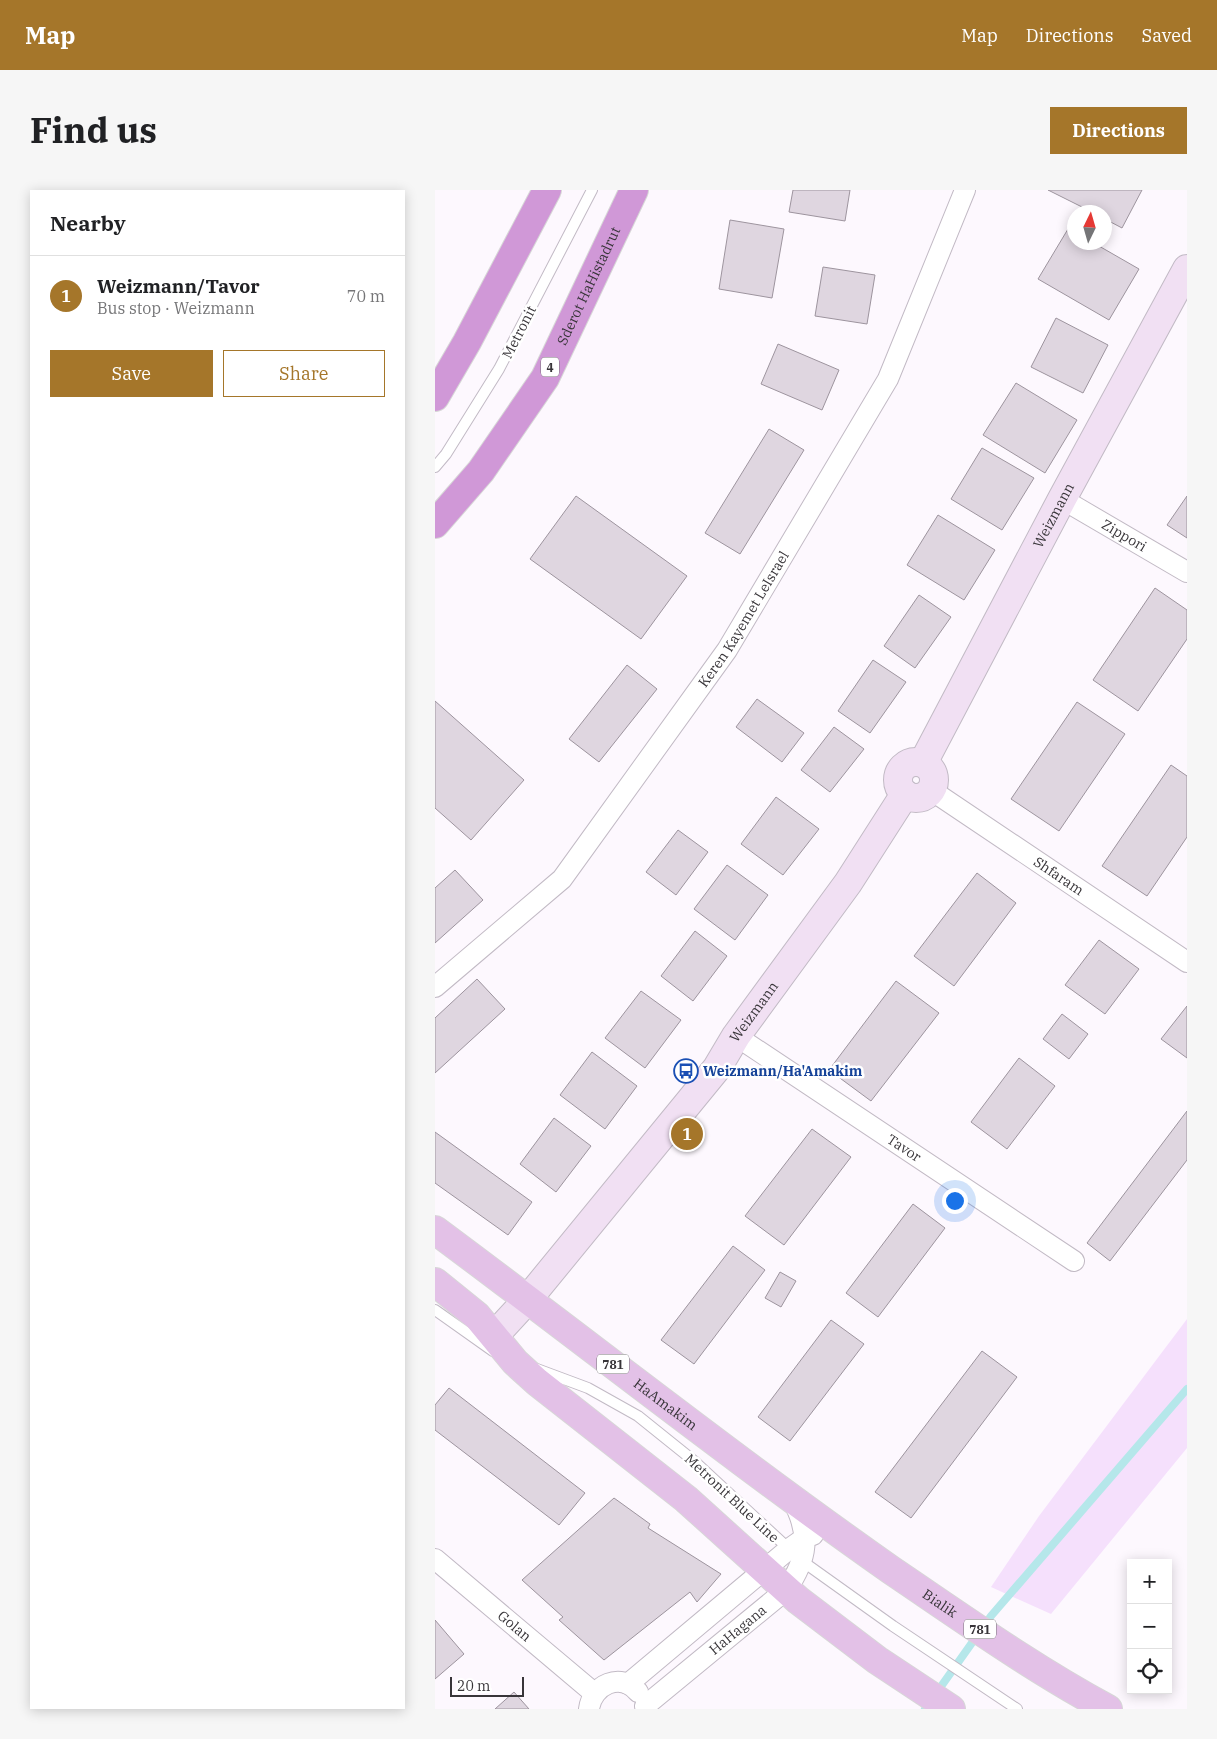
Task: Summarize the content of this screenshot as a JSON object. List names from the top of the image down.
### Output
{
  "streets": {
    "highway": ["Sderot HaHistadrut", "4"],
    "main road": ["781", "HaAmakim", "Bialik"],
    "street": [
      "Weizmann",
      "Zippori",
      "Keren Kayemet LeIsrael",
      "Shfaram",
      "Tavor",
      "Golan",
      "HaHagana"
    ],
    "lane": ["Metronit", "Metronit Blue Line"]
  },
  "crossings": [
    ["Weizmann", "Zippori"],
    ["Weizmann", "Shfaram"],
    ["Weizmann", "Tavor"],
    ["Weizmann", "HaAmakim"],
    ["HaAmakim", "Bialik"],
    ["HaAmakim", "HaHagana"],
    ["Metronit Blue Line", "HaHagana"]
  ],
  "places": {
    "bus stop": ["Weizmann/Ha'Amakim"]
  },
  "scale_bar": "20 m",
  "north": "top",
  "page": {
    "header": "Map",
    "nav": ["Map", "Directions", "Saved"],
    "title": "Find us",
    "buttons": [
      "Directions",
      ["Save", "Share"]
    ],
    "heading": "Nearby",
    "list": [
      {
        "mark": "1",
        "name": "Weizmann/Tavor",
        "note": "Bus stop · Weizmann",
        "value": "70 m"
      }
    ],
    "pins": "1",
    "map_buttons": ["+", "−"],
    "scale": "20 m"
  }
}
